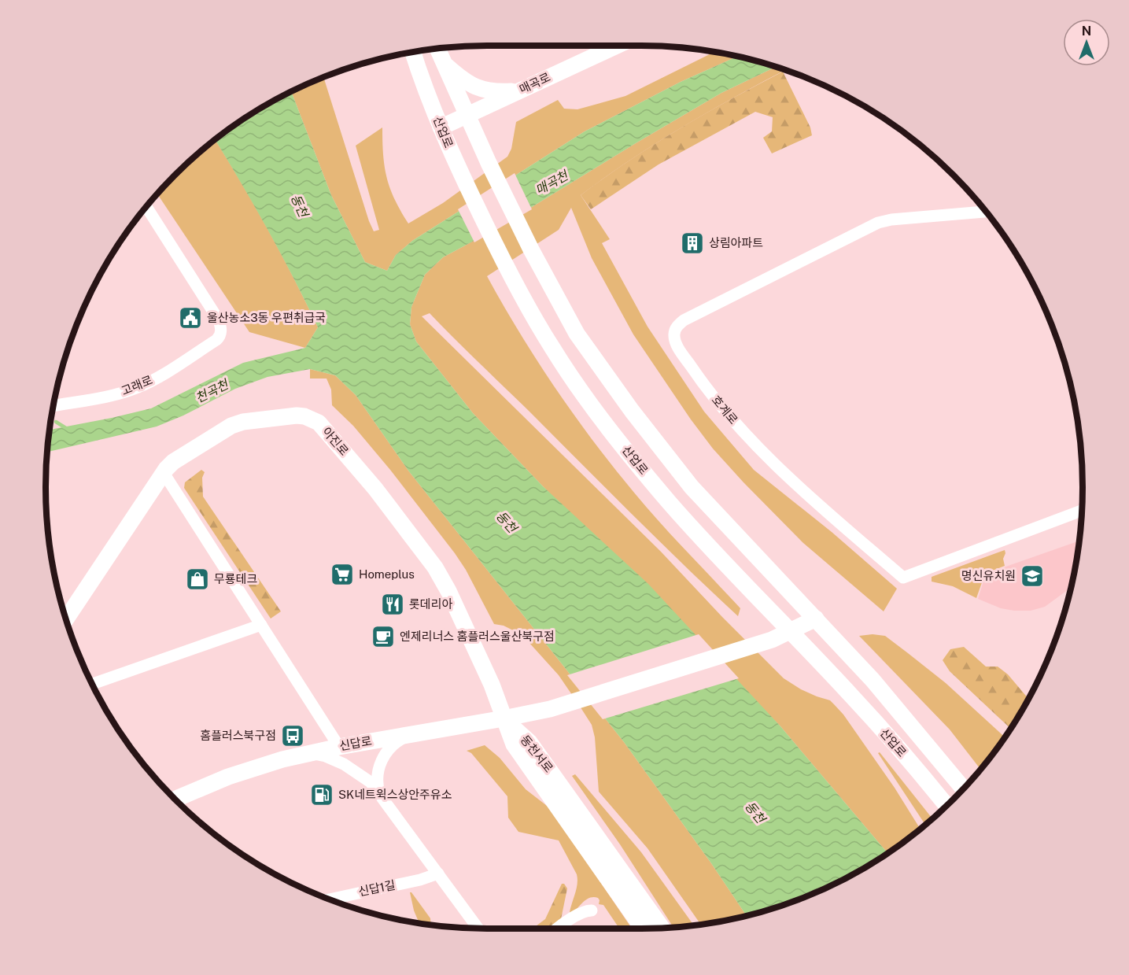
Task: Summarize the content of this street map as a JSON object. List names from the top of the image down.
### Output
{
  "streets": {
    "main road": [
      "매곡로",
      "산업로",
      "아진로",
      "신답로",
      "동천서로"
    ],
    "street": ["고래로", "호계로", "신답1길"]
  },
  "crossings": [
    ["매곡로", "산업로"],
    ["산업로", "신답로"],
    ["아진로", "신답로"],
    ["아진로", "동천서로"],
    ["신답로", "동천서로"]
  ],
  "water": ["매곡천", "동천", "천곡천"],
  "places": {
    "building": ["상림아파트"],
    "public building": ["울산농소3동 우편취급국"],
    "supermarket": ["Homeplus"],
    "school or university": ["명신유치원"],
    "shop": ["무룡테크"],
    "restaurant": ["롯데리아"],
    "cafe": ["엔제리너스 홈플러스울산북구점"],
    "bus stop": ["홈플러스북구점"],
    "fuel station": ["SK네트윅스상안주유소"]
  },
  "north": "top"
}
